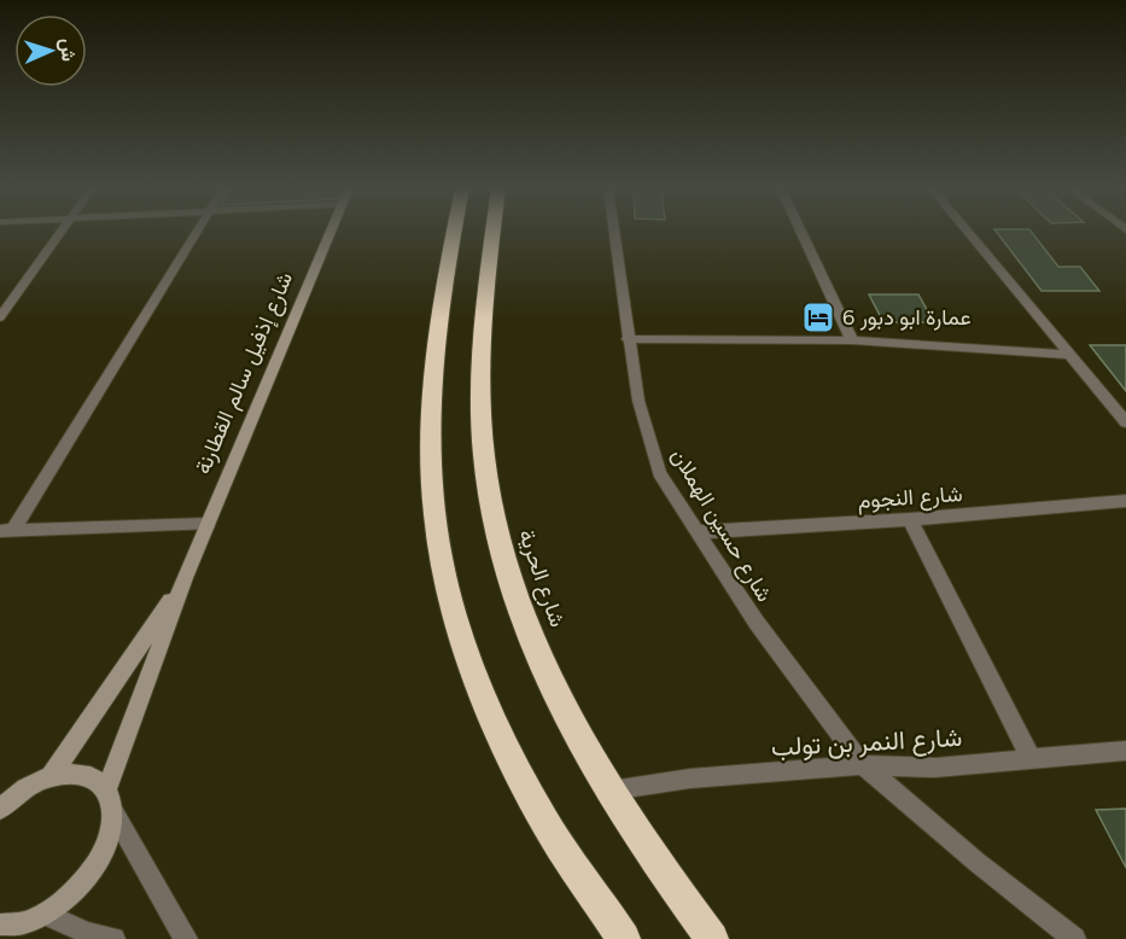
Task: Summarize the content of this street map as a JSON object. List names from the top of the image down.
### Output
{
  "streets": {
    "highway": ["شارع الحرية"],
    "street": [
      "شارع إذفيل سالم القطارنة",
      "شارع النجوم",
      "شارع حسين الهملان",
      "شارع النمر بن تولب"
    ]
  },
  "crossings": [
    ["شارع النجوم", "شارع حسين الهملان"],
    ["شارع حسين الهملان", "شارع النمر بن تولب"],
    ["شارع الحرية", "شارع النمر بن تولب"]
  ],
  "places": {
    "hotel": ["عمارة ابو دبور 6"]
  },
  "north": "right"
}
